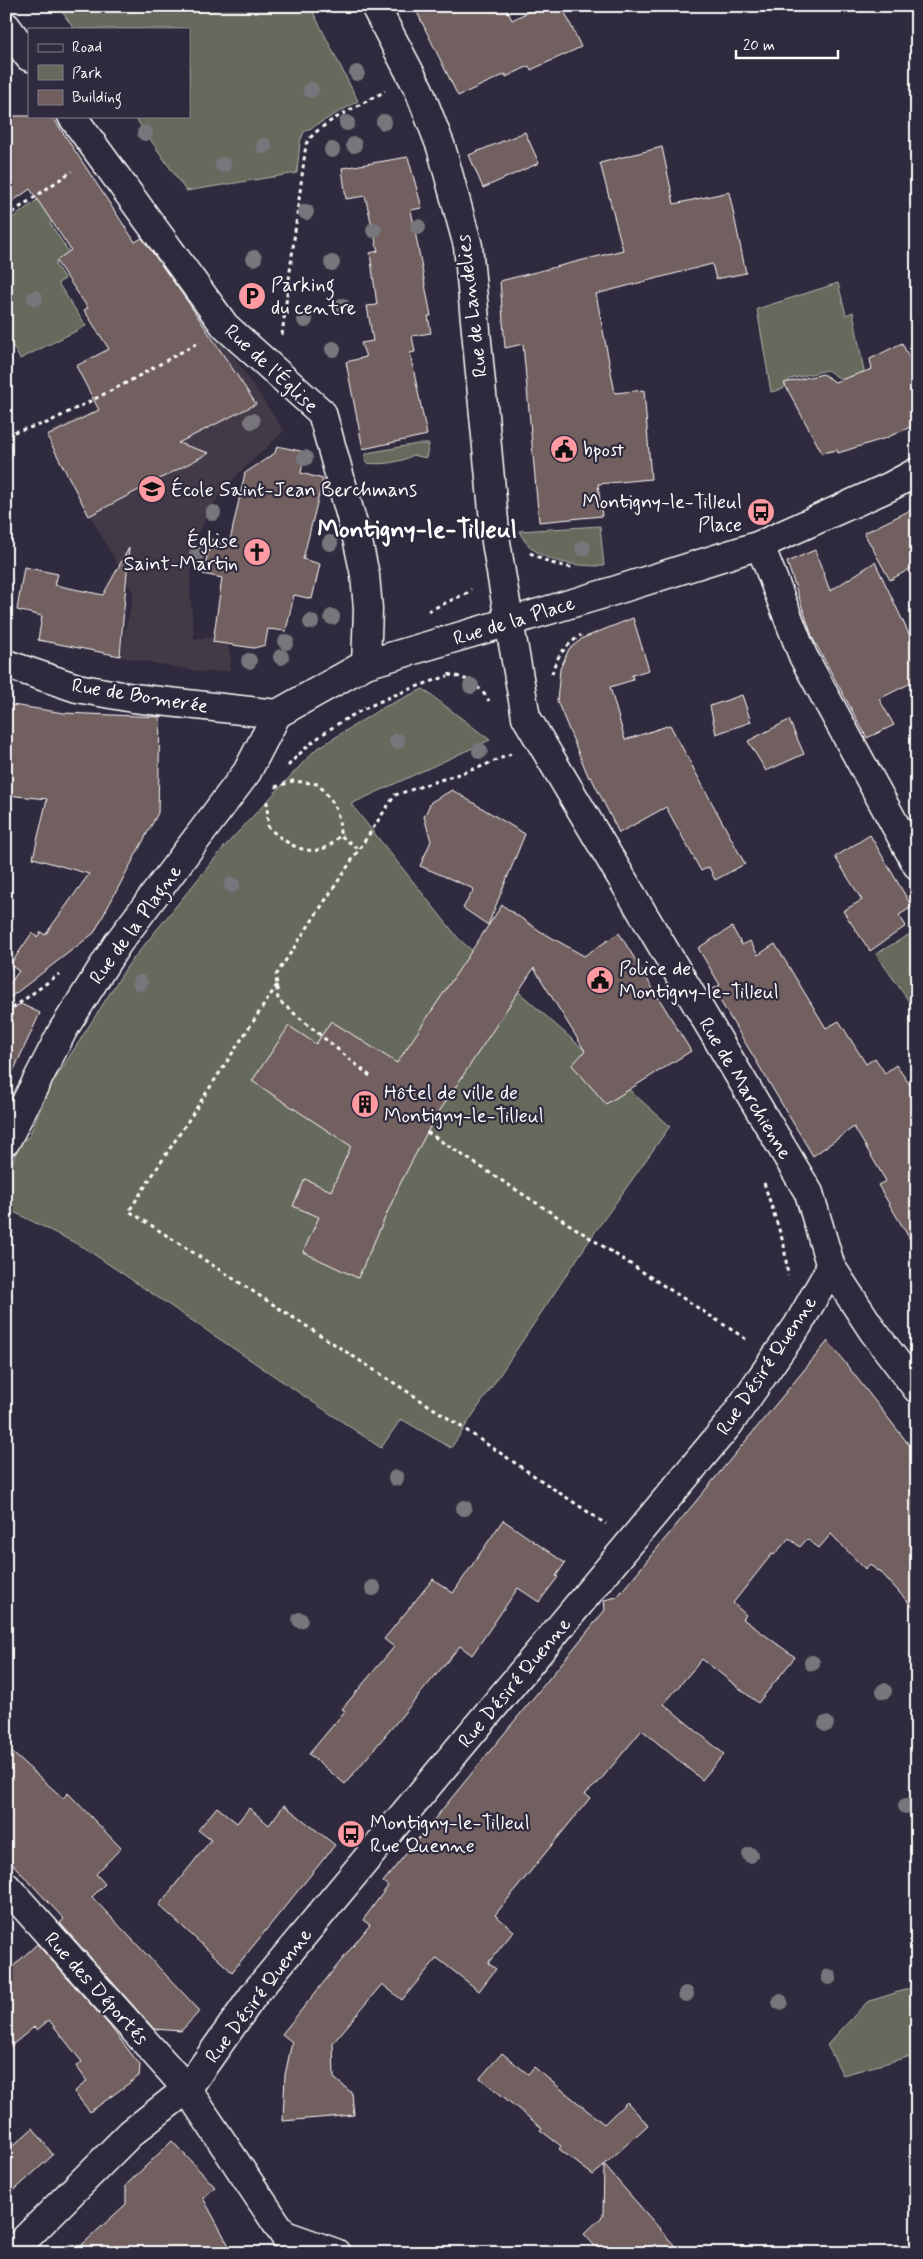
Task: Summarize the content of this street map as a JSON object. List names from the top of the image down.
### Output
{
  "streets": {
    "street": [
      "Rue de Landelies",
      "Rue de l'Église",
      "Rue de la Place",
      "Rue de Bomerée",
      "Rue de la Plagne",
      "Rue de Marchienne",
      "Rue Désiré Quenne",
      "Rue des Déportés"
    ]
  },
  "crossings": [
    ["Rue de Landelies", "Rue de la Place"],
    ["Rue de Landelies", "Rue de Marchienne"],
    ["Rue de l'Église", "Rue de la Place"],
    ["Rue de la Place", "Rue de Bomerée"],
    ["Rue de la Place", "Rue de la Plagne"],
    ["Rue de la Place", "Rue de Marchienne"],
    ["Rue de Bomerée", "Rue de la Plagne"],
    ["Rue de Marchienne", "Rue Désiré Quenne"],
    ["Rue Désiré Quenne", "Rue des Déportés"]
  ],
  "districts": ["Montigny-le-Tilleul"],
  "places": {
    "parking": ["Parking du centre"],
    "public building": ["bpost", "Police de Montigny-le-Tilleul"],
    "school or university": ["École Saint-Jean Berchmans"],
    "bus stop": ["Montigny-le-Tilleul Place", "Montigny-le-Tilleul Rue Quenne"],
    "church": ["Église Saint-Martin"],
    "building": ["Hôtel de ville de Montigny-le-Tilleul"]
  },
  "legend": ["Road", "Park", "Building"],
  "scale_bar": "20 m"
}
